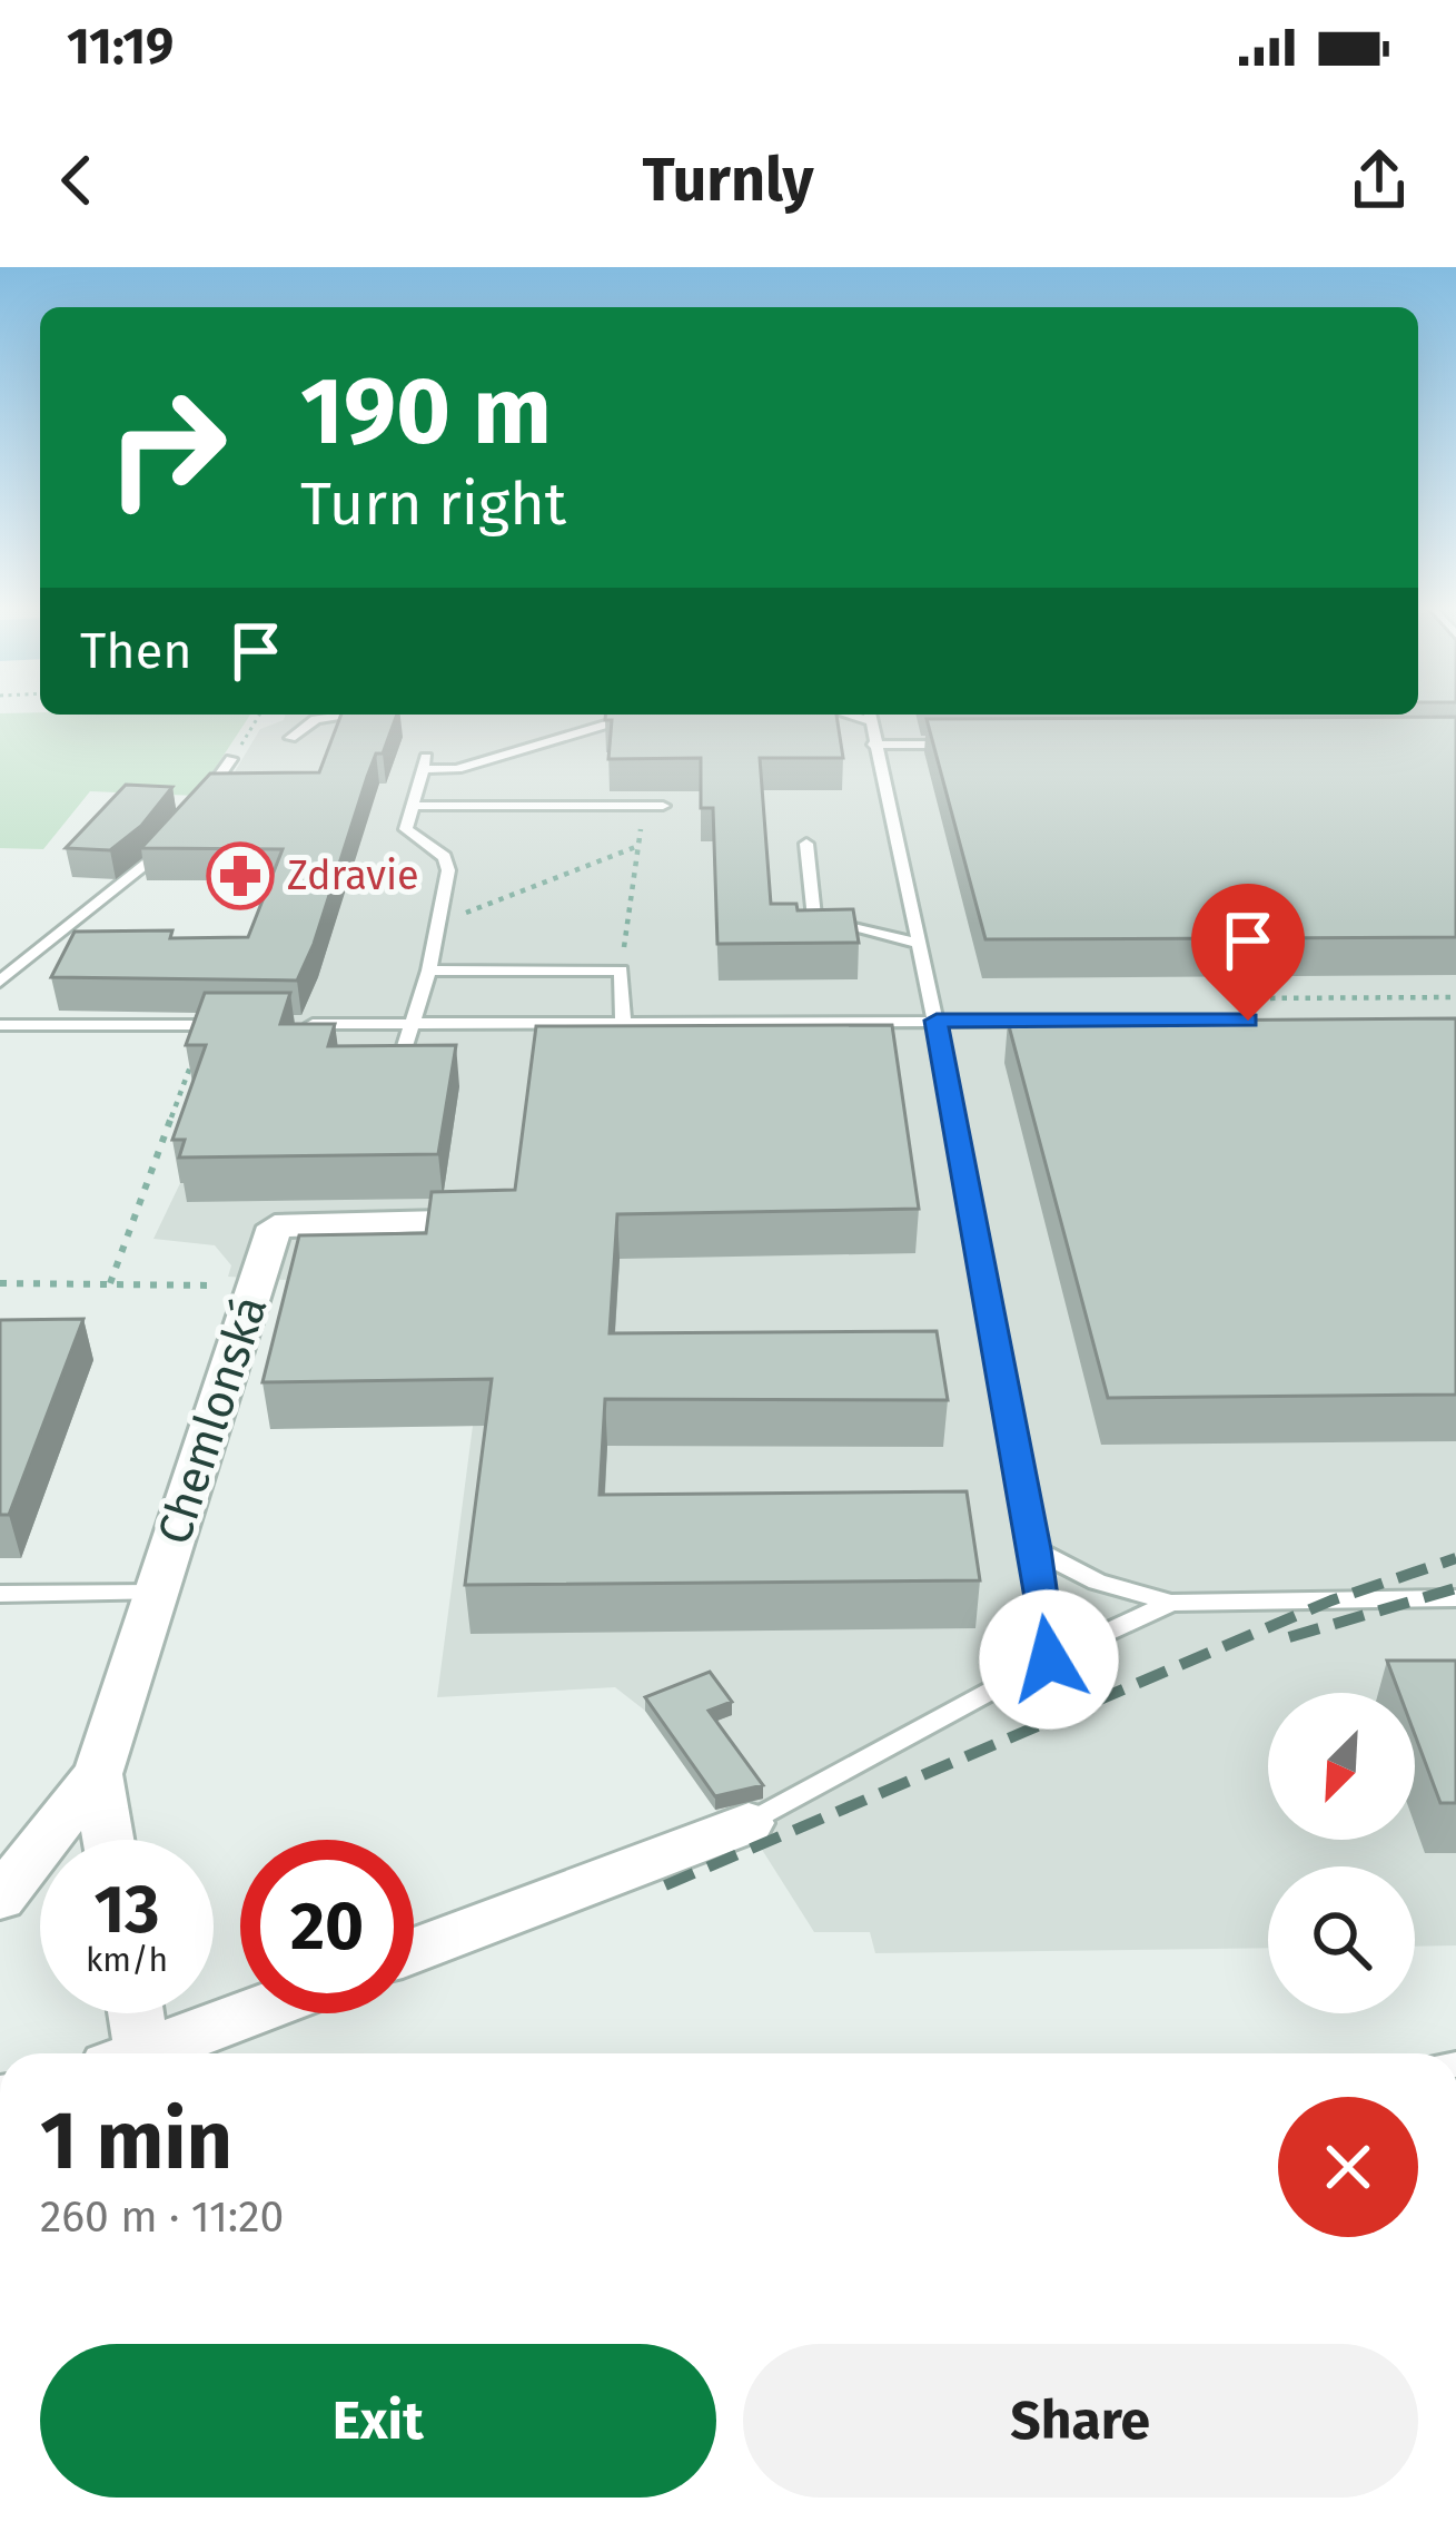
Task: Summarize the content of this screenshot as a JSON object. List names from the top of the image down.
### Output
{
  "streets": {
    "street": ["Chemlonská"]
  },
  "places": {
    "pharmacy": ["Zdravie"]
  },
  "north": "bottom left",
  "page": {
    "status": "11:19",
    "header": "Turnly",
    "turn": ["190 m", "Turn right"],
    "then": "Then",
    "speed": "13 km/h",
    "limit": "20",
    "heading": ["1 min", "260 m · 11:20"],
    "buttons": ["Exit", "Share"]
  }
}
